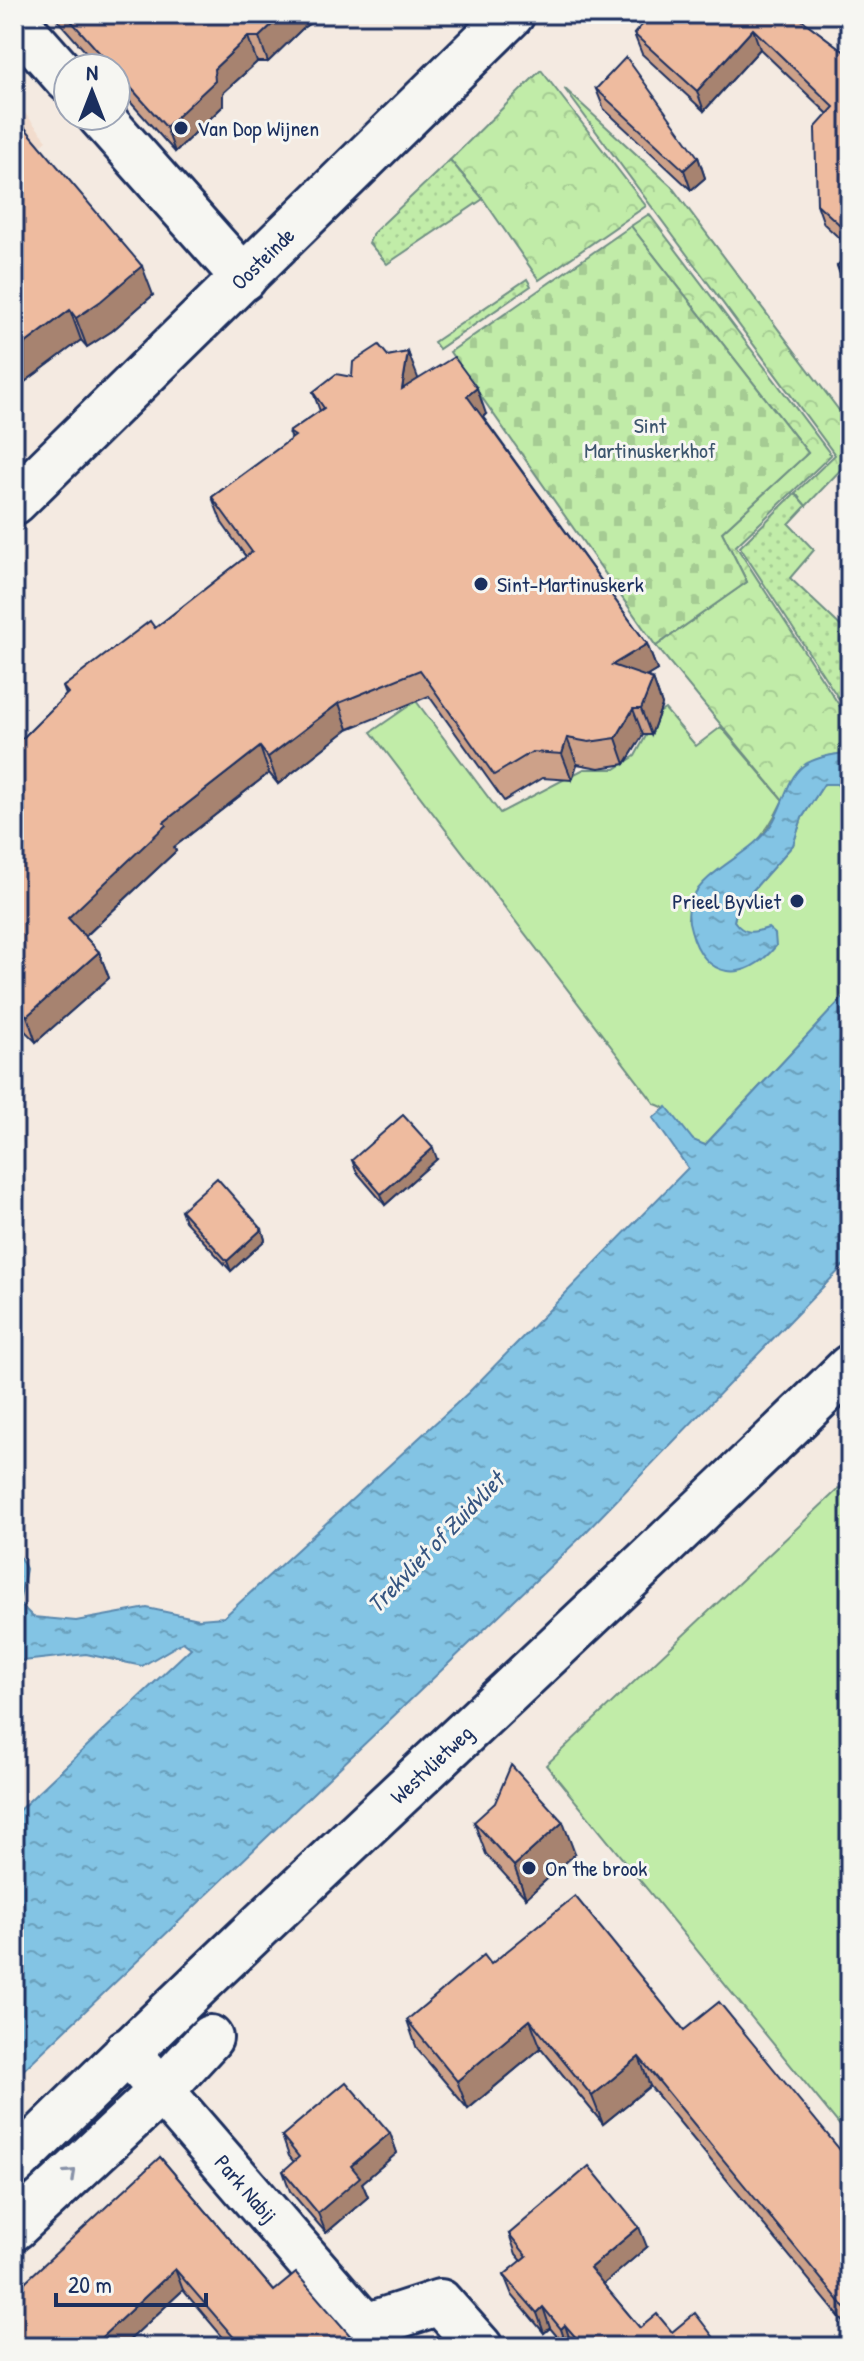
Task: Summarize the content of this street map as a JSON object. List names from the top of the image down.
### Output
{
  "streets": {
    "street": ["Oosteinde", "Westvlietweg", "Park Nabij"]
  },
  "crossings": [
    ["Westvlietweg", "Park Nabij"]
  ],
  "water": ["Trekvliet of Zuidvliet"],
  "parks": ["Sint Martinuskerkhof"],
  "places": [
    "Van Dop Wijnen",
    "Sint-Martinuskerk",
    "Prieel Byvliet",
    "On the brook"
  ],
  "scale_bar": "20 m",
  "north": "top"
}
